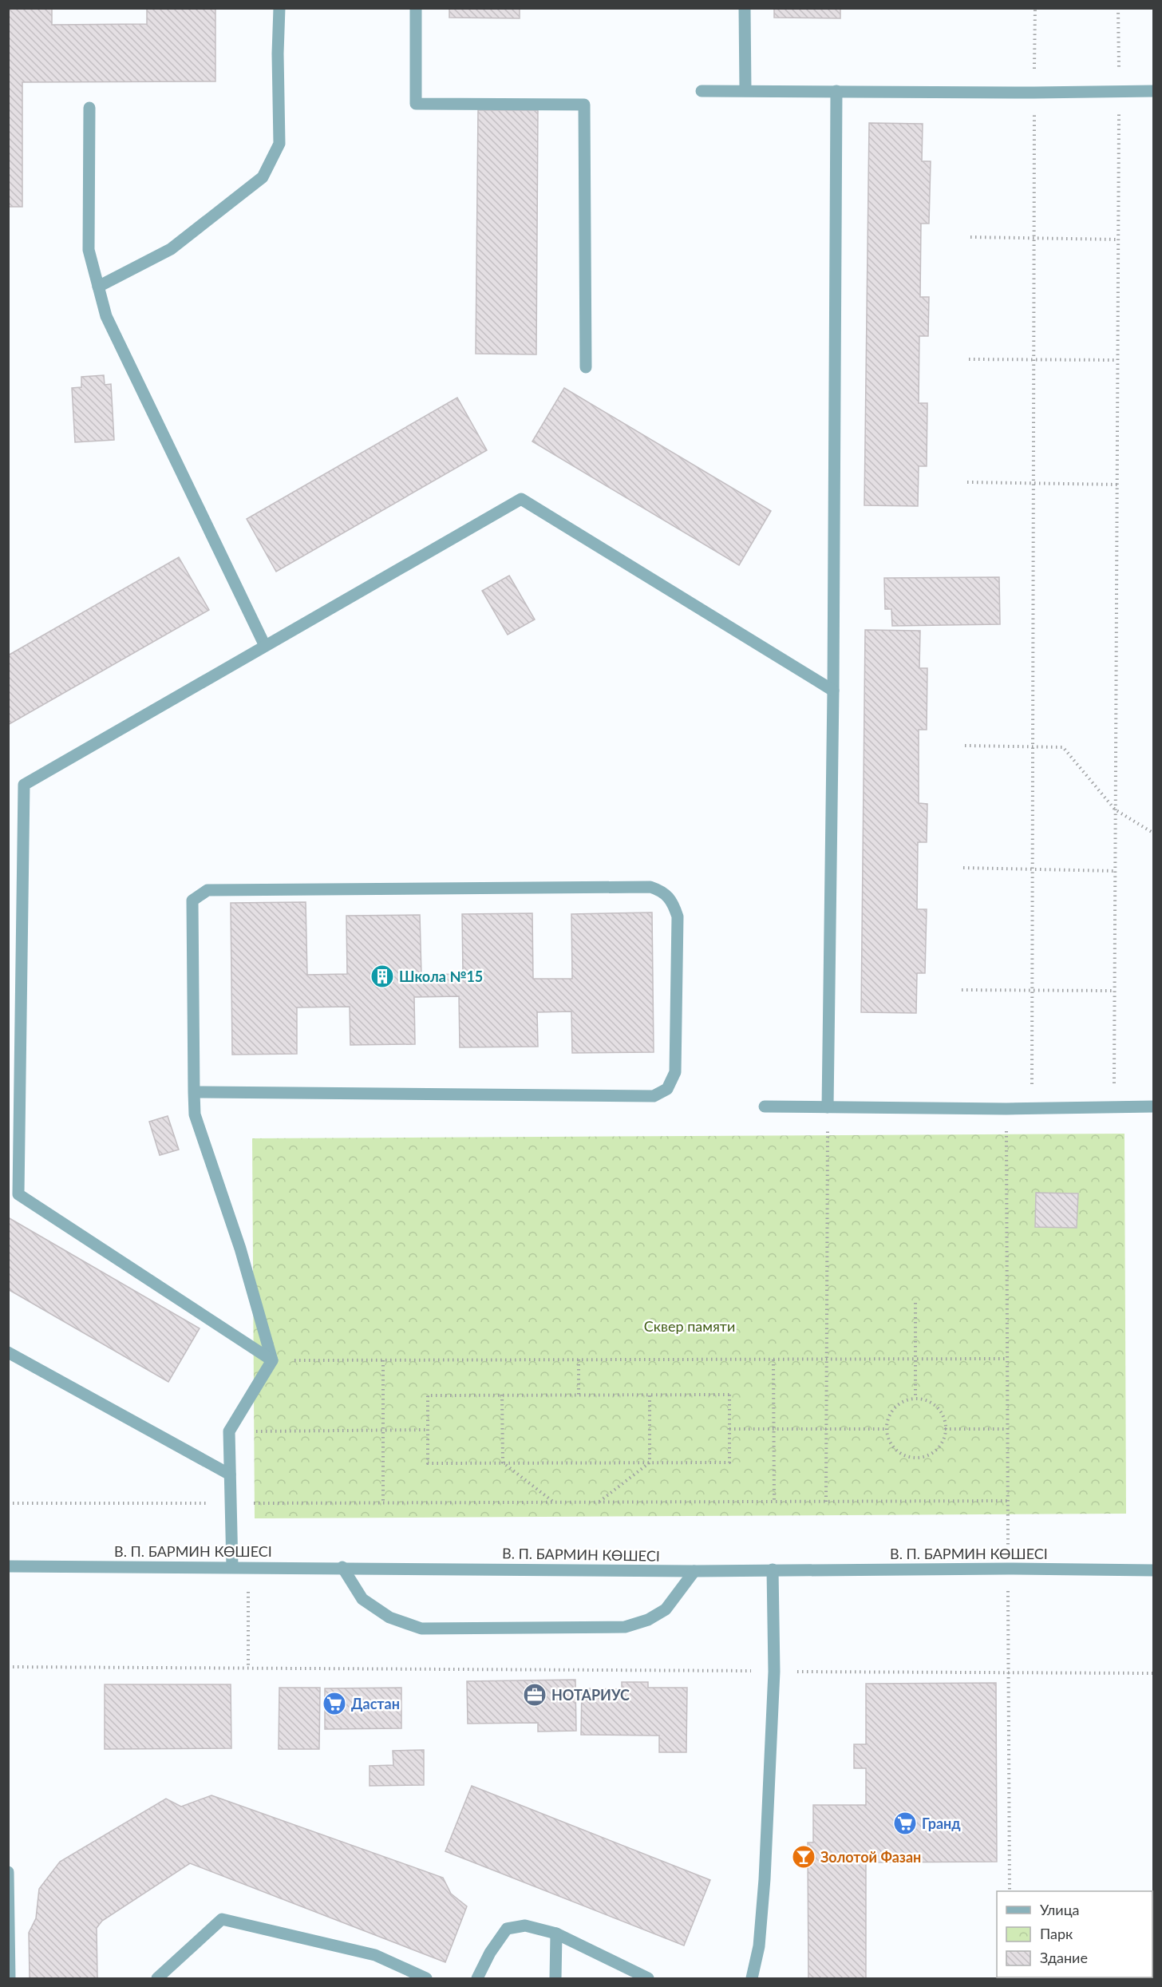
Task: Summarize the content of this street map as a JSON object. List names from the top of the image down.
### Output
{
  "streets": {
    "street": ["В. П. БАРМИН КӨШЕСІ"]
  },
  "parks": ["Сквер памяти"],
  "places": {
    "building": ["Школа №15"],
    "office": ["НОТАРИУС"],
    "supermarket": ["Дастан", "Гранд"],
    "bar": ["Золотой Фазан"]
  },
  "legend": ["Улица", "Парк", "Здание"]
}
